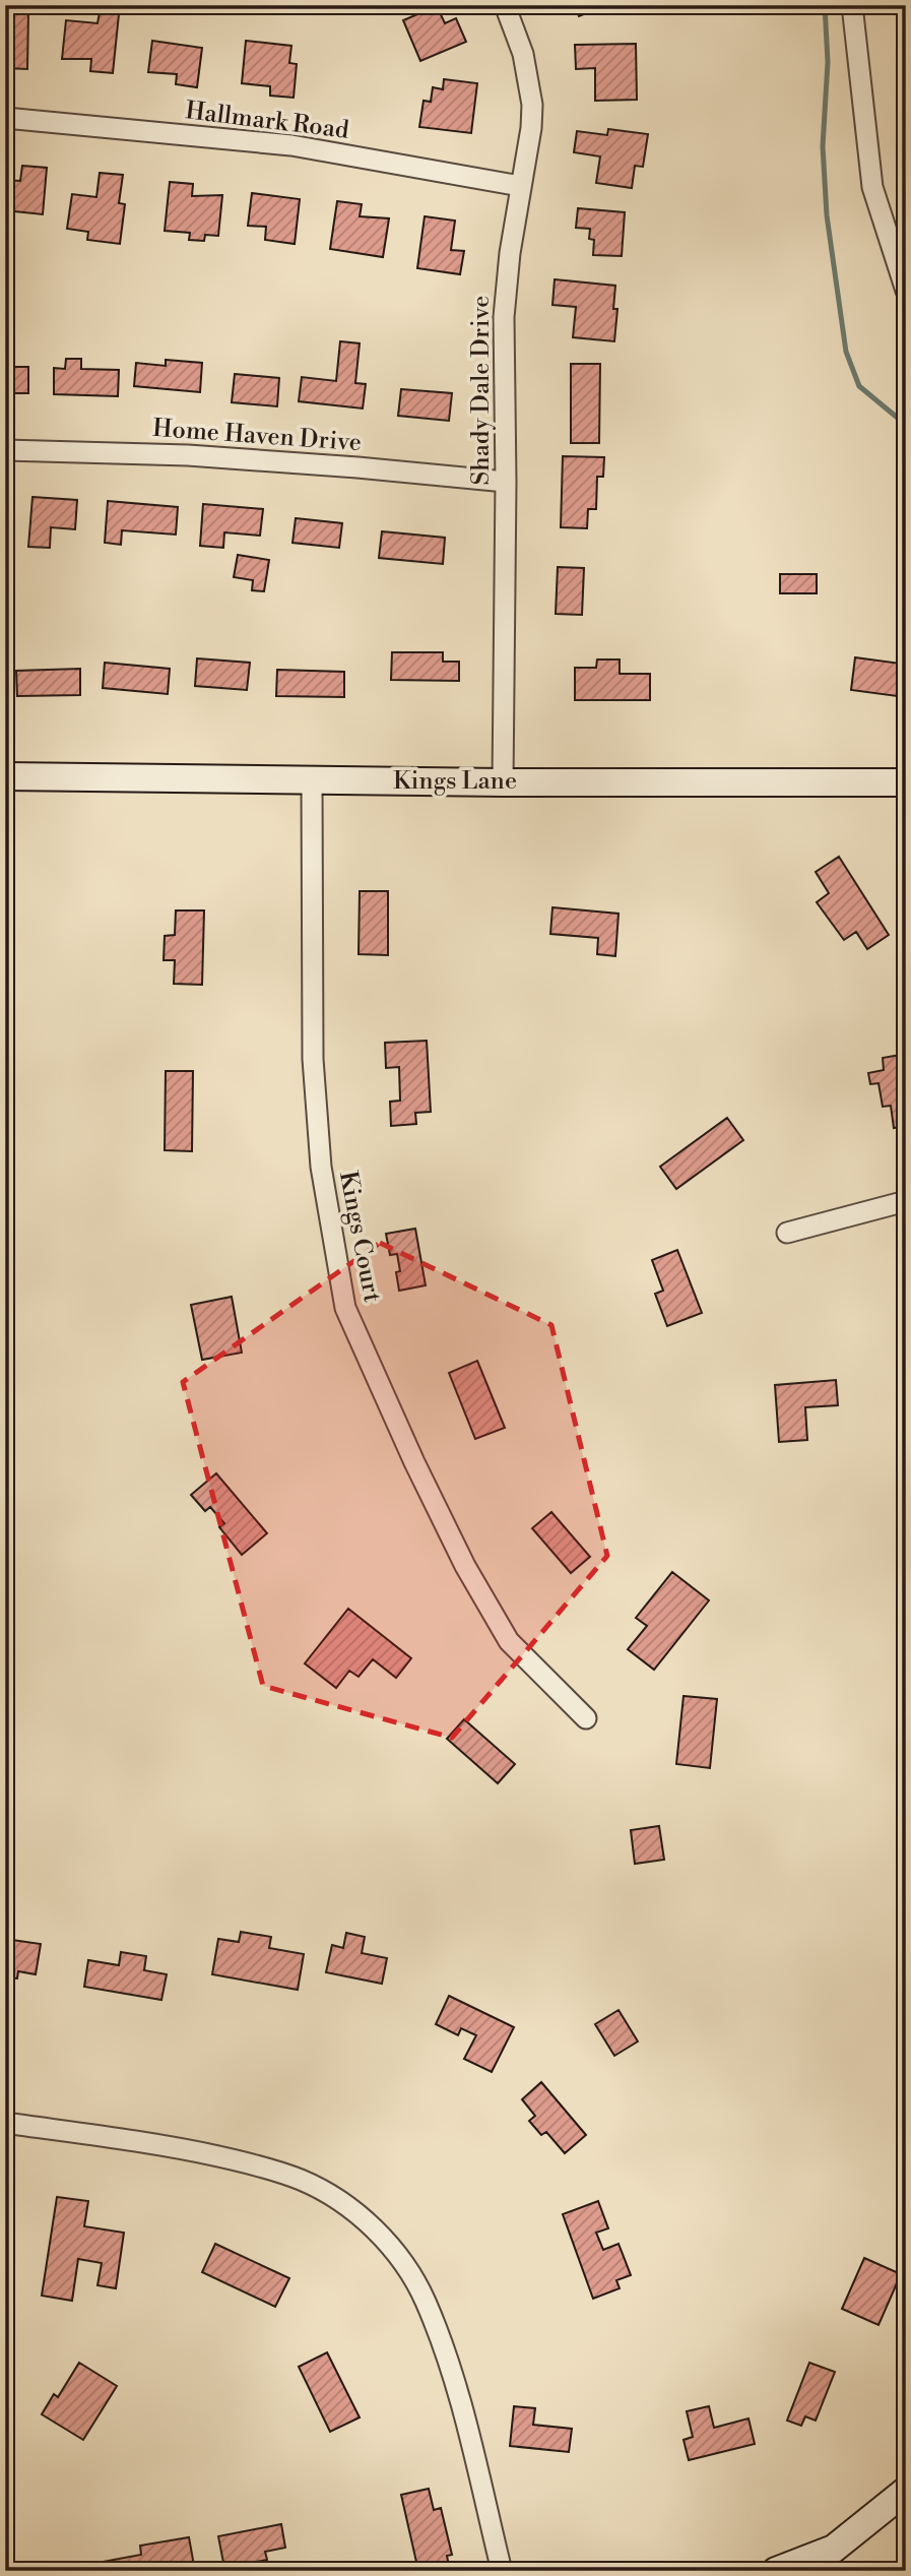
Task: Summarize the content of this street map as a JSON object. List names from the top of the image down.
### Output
{
  "streets": {
    "street": [
      "Hallmark Road",
      "Shady Dale Drive",
      "Home Haven Drive",
      "Kings Lane",
      "Kings Court"
    ]
  },
  "crossings": [
    ["Hallmark Road", "Shady Dale Drive"],
    ["Shady Dale Drive", "Home Haven Drive"],
    ["Shady Dale Drive", "Kings Lane"],
    ["Kings Lane", "Kings Court"]
  ]
}
